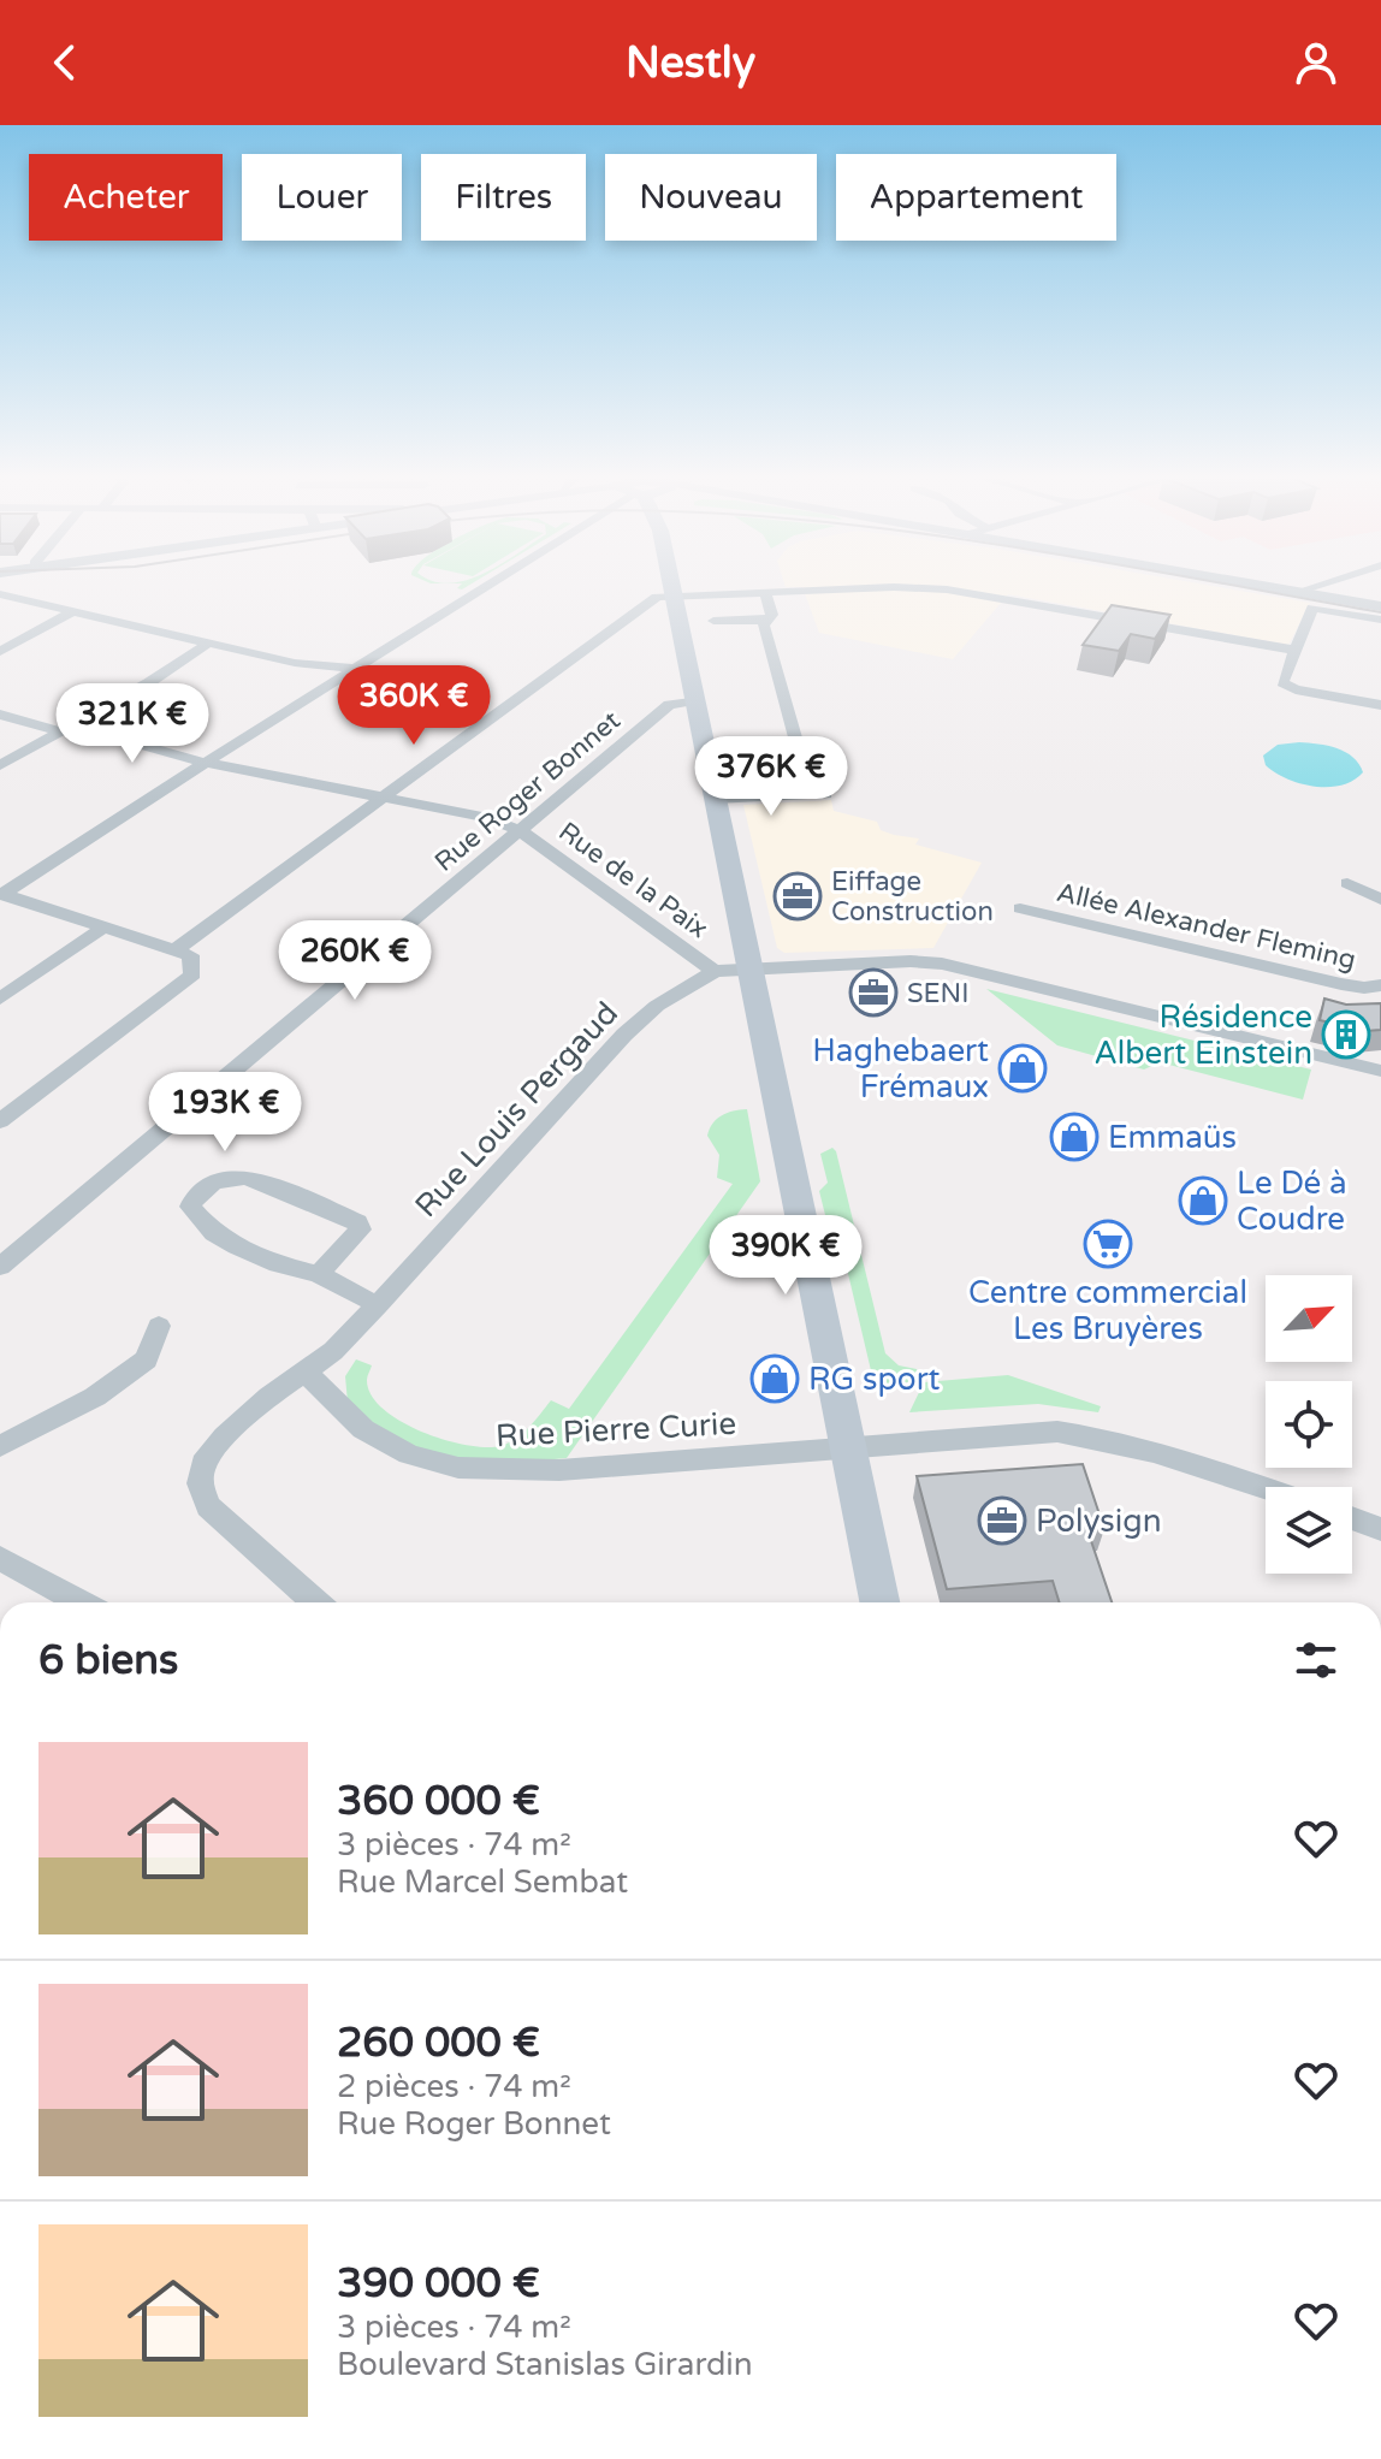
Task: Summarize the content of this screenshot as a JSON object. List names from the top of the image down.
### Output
{
  "streets": {
    "street": [
      "Rue Roger Bonnet",
      "Rue de la Paix",
      "Allée Alexander Fleming",
      "Rue Louis Pergaud",
      "Rue Pierre Curie"
    ]
  },
  "crossings": [
    ["Rue Roger Bonnet", "Rue de la Paix"],
    ["Rue de la Paix", "Rue Louis Pergaud"],
    ["Rue Louis Pergaud", "Rue Pierre Curie"]
  ],
  "places": {
    "office": ["Eiffage Construction", "SENI", "Polysign"],
    "building": ["Résidence Albert Einstein"],
    "shop": [
      "Haghebaert Frémaux",
      "Emmaüs",
      "Le Dé à Coudre",
      "RG sport"
    ],
    "supermarket": ["Centre commercial Les Bruyères"]
  },
  "north": "top right",
  "page": {
    "header": "Nestly",
    "chip": [
      "Acheter",
      "Louer",
      "Filtres",
      "Nouveau",
      "Appartement"
    ],
    "price": [
      "360K €",
      "321K €",
      "376K €",
      "260K €",
      "193K €",
      "390K €"
    ],
    "heading": "6 biens",
    "list": [
      {
        "name": "360 000 €",
        "note": "3 pièces · 74 m² · Rue Marcel Sembat"
      },
      {
        "name": "260 000 €",
        "note": "2 pièces · 74 m² · Rue Roger Bonnet"
      },
      {
        "name": "390 000 €",
        "note": "3 pièces · 74 m² · Boulevard Stanislas Girardin"
      }
    ]
  }
}
